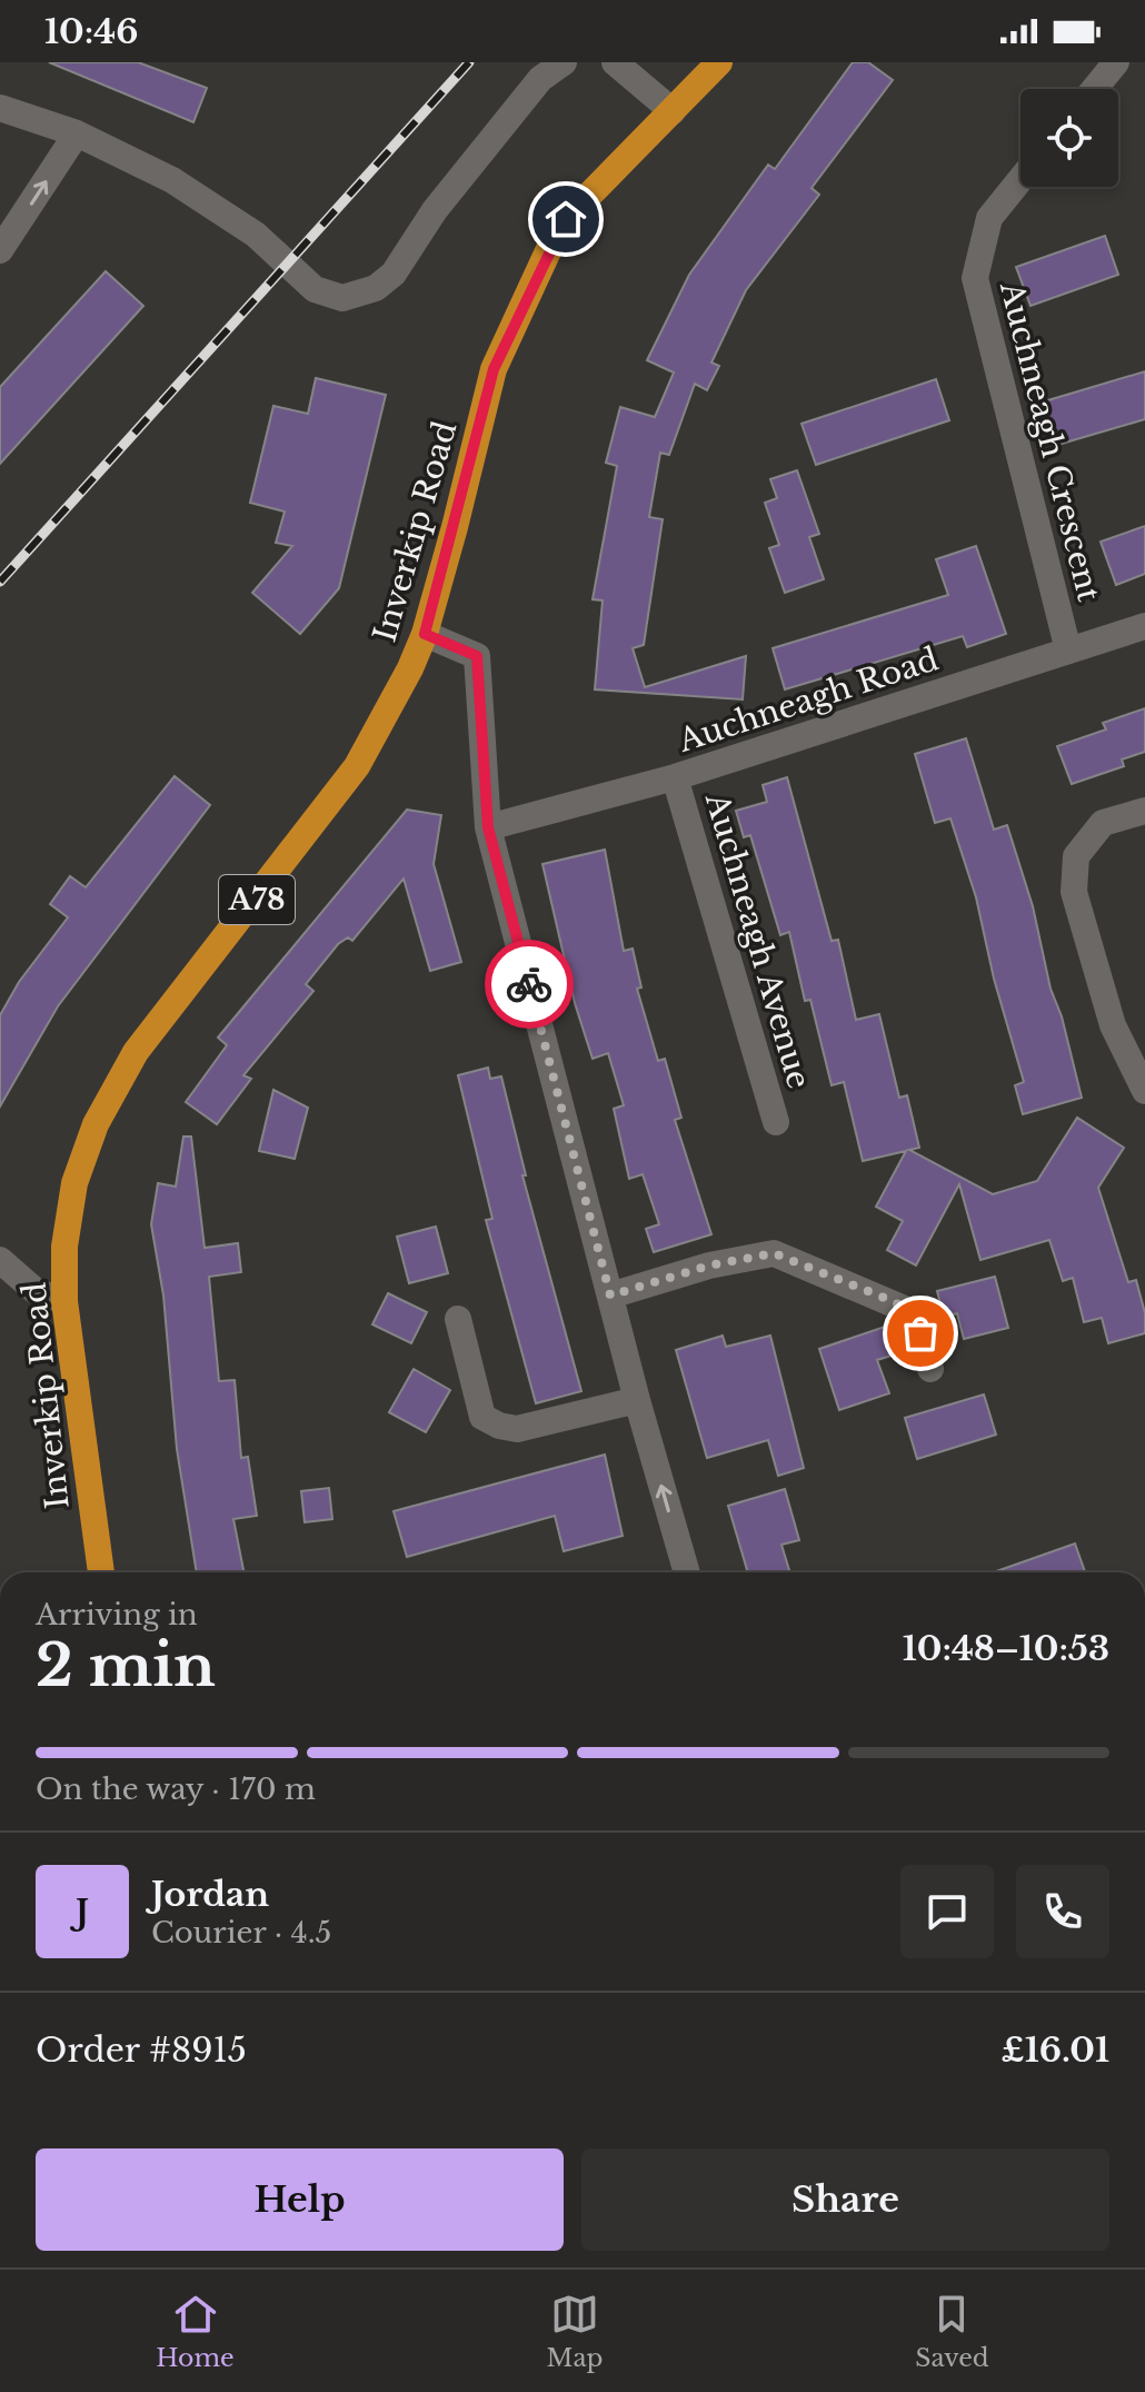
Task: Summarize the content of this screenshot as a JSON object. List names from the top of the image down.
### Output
{
  "streets": {
    "highway": ["Inverkip Road", "A78"],
    "street": ["Auchneagh Crescent", "Auchneagh Road", "Auchneagh Avenue"]
  },
  "crossings": [
    ["Auchneagh Crescent", "Auchneagh Road"],
    ["Auchneagh Road", "Auchneagh Avenue"]
  ],
  "page": {
    "status": "10:46",
    "heading": ["2 min", "Arriving in", "10:48–10:53"],
    "panel": [
      "Jordan",
      "Courier · 4.5",
      "Order #8915",
      "£16.01"
    ],
    "bar": "On the way · 170 m",
    "round": "J",
    "buttons": ["Help", "Share"],
    "tabs": ["Home", "Map", "Saved"]
  }
}
